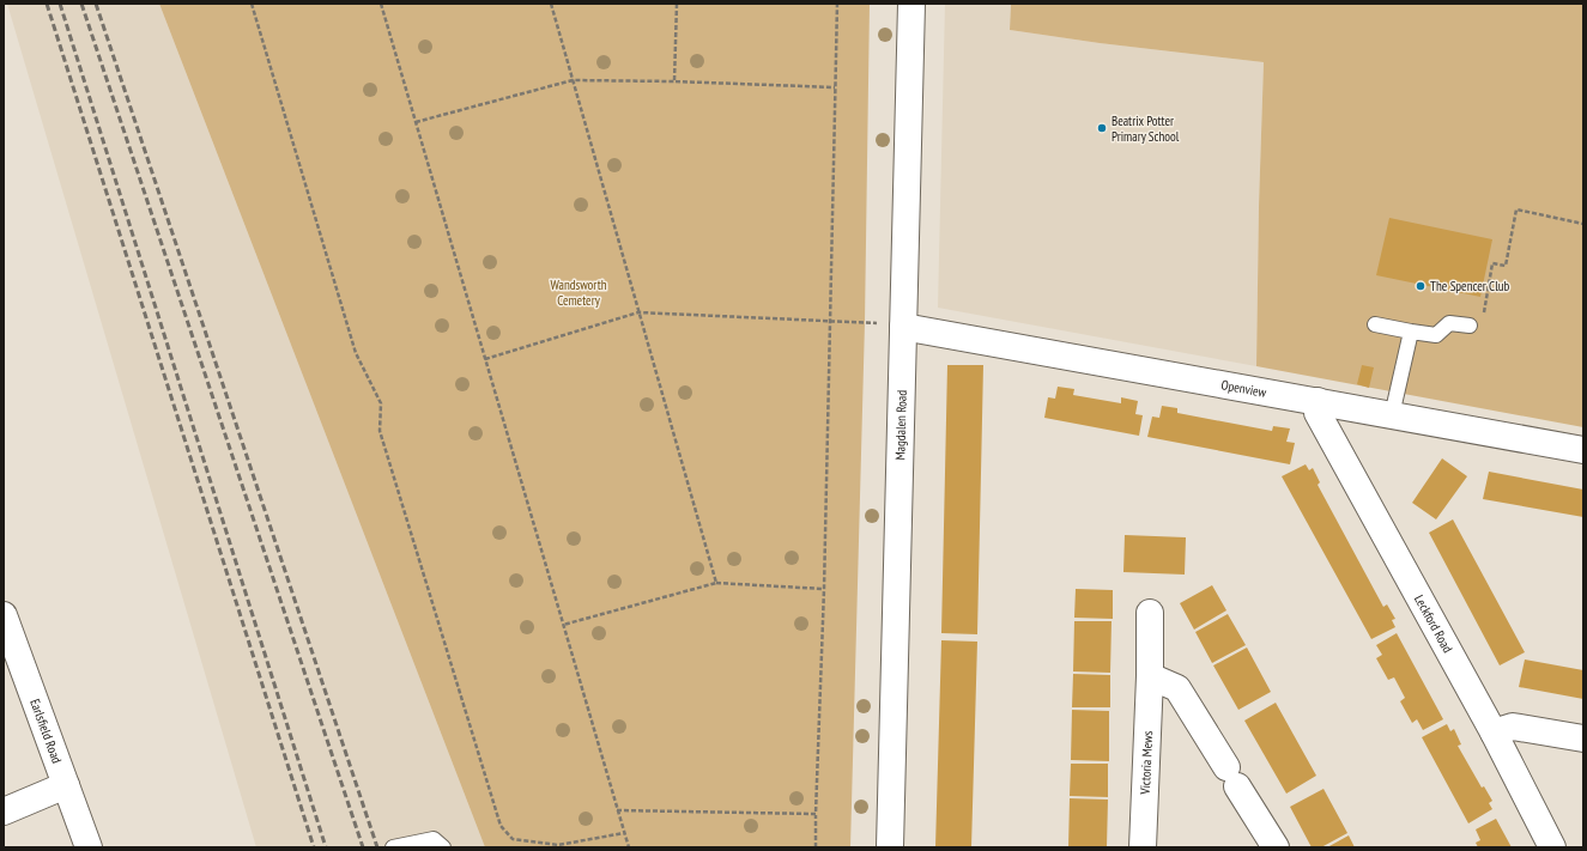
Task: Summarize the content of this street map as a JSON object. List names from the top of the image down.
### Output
{
  "streets": {
    "street": [
      "Openview",
      "Magdalen Road",
      "Leckford Road",
      "Earlsfield Road",
      "Victoria Mews"
    ]
  },
  "crossings": [
    ["Openview", "Magdalen Road"],
    ["Openview", "Leckford Road"]
  ],
  "parks": ["Wandsworth Cemetery"],
  "places": ["Beatrix Potter Primary School", "The Spencer Club"]
}
